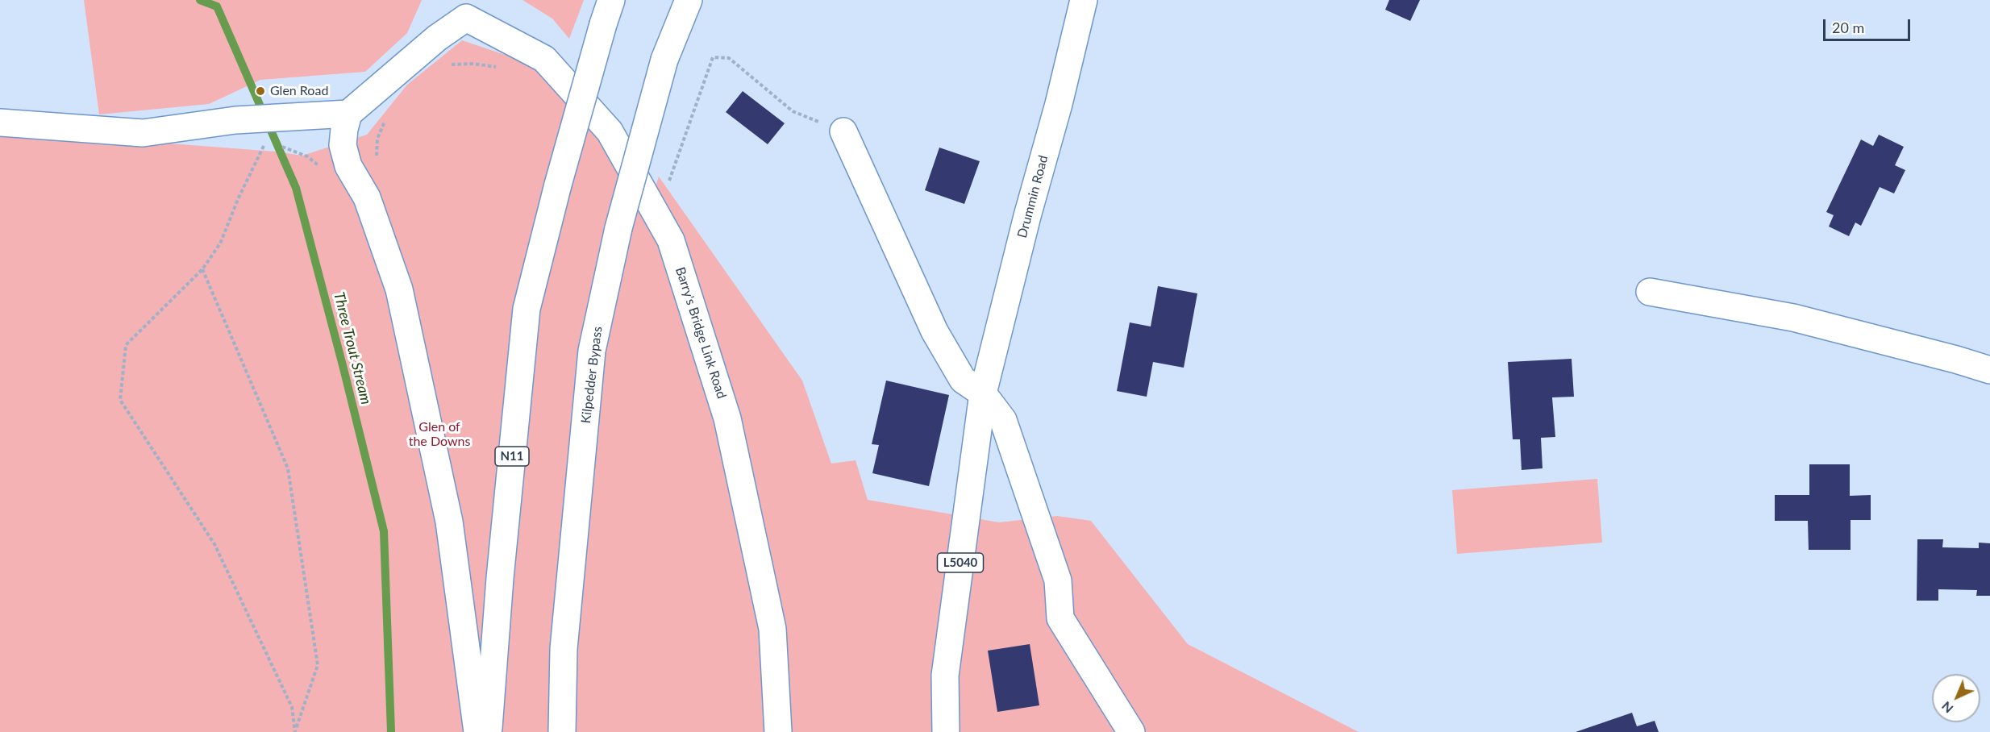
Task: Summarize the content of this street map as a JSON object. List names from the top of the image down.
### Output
{
  "streets": {
    "main road": [
      "Drummin Road",
      "Barry's Bridge Link Road",
      "Kilpedder Bypass",
      "N11",
      "L5040"
    ]
  },
  "crossings": [
    ["Drummin Road", "L5040"]
  ],
  "water": ["Three Trout Stream"],
  "parks": ["Glen of the Downs"],
  "places": ["Glen Road"],
  "scale_bar": "20 m",
  "north": "bottom left"
}
